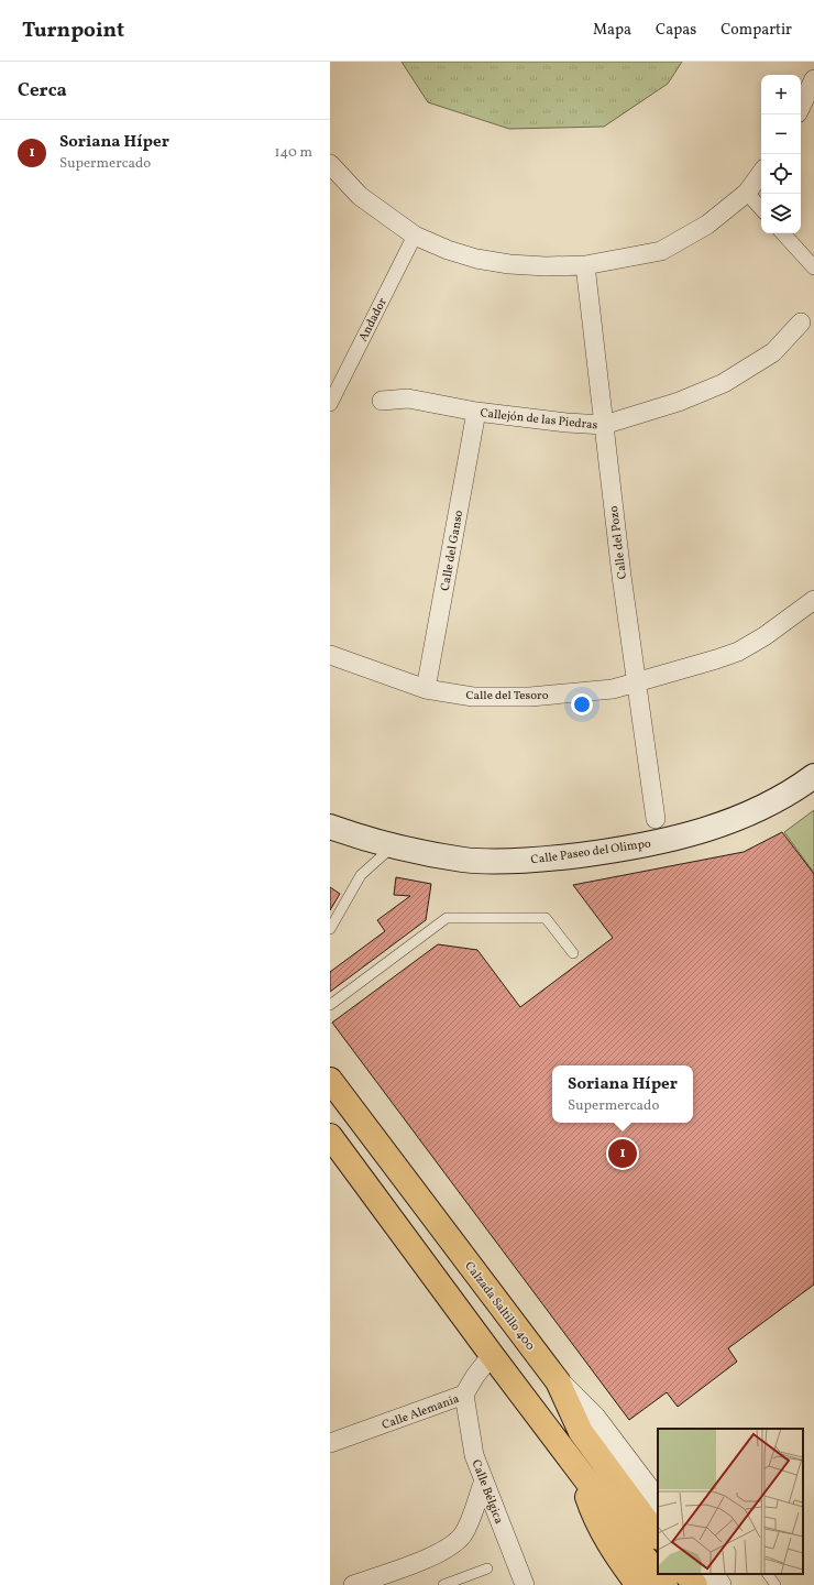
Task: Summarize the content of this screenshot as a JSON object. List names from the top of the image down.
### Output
{
  "streets": {
    "main road": ["Calle Paseo del Olimpo", "Calzada Saltillo 400"],
    "street": [
      "Andador",
      "Callejón de las Piedras",
      "Calle del Pozo",
      "Calle del Ganso",
      "Calle del Tesoro",
      "Calle Alemania",
      "Calle Bélgica"
    ]
  },
  "crossings": [
    ["Callejón de las Piedras", "Calle del Pozo"],
    ["Callejón de las Piedras", "Calle del Ganso"],
    ["Calle del Pozo", "Calle del Tesoro"],
    ["Calle del Ganso", "Calle del Tesoro"],
    ["Calle Alemania", "Calle Bélgica"]
  ],
  "page": {
    "header": "Turnpoint",
    "nav": ["Mapa", "Capas", "Compartir"],
    "heading": "Cerca",
    "map_buttons": ["+", "−"],
    "list": [
      {
        "mark": "1",
        "name": "Soriana Híper",
        "note": "Supermercado",
        "value": "140 m"
      }
    ],
    "popup": ["Soriana Híper", "Supermercado"],
    "pins": "1"
  }
}
